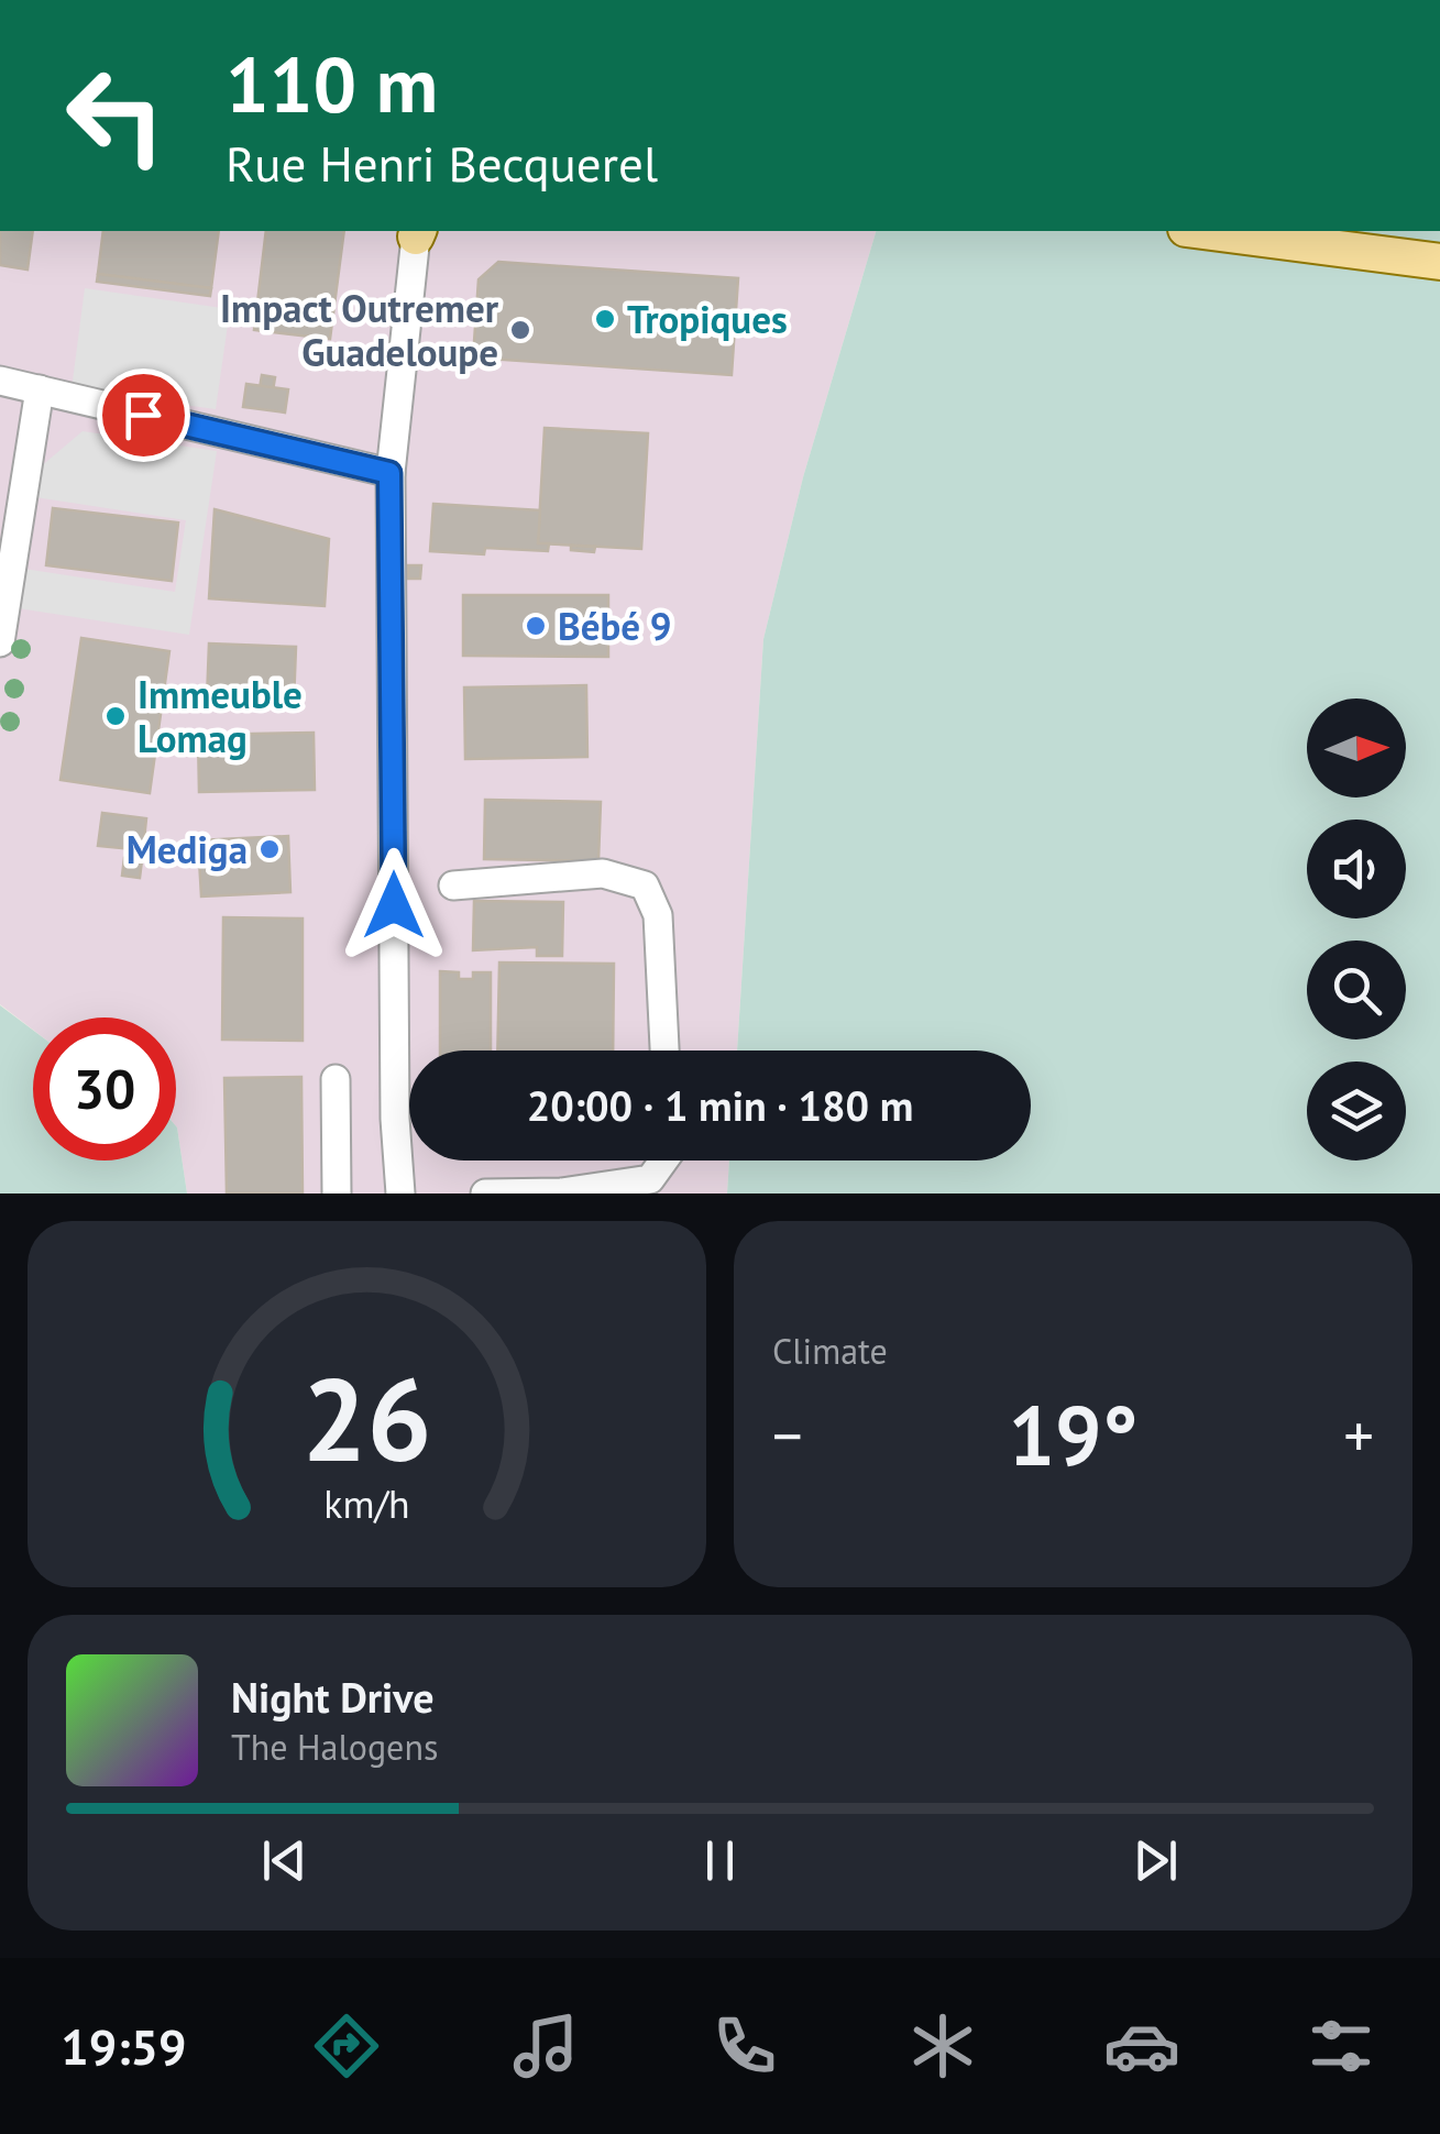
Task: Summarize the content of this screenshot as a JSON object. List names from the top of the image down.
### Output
{
  "places": [
    "Tropiques",
    "Impact Outremer Guadeloupe",
    "Bébé 9",
    "Immeuble Lomag",
    "Mediga"
  ],
  "north": "right",
  "page": {
    "turn": ["110 m", "Rue Henri Becquerel"],
    "limit": "30",
    "trip": "20:00 · 1 min · 180 m",
    "tile": "Climate",
    "heat": ["−", "19°", "+"],
    "song": ["Night Drive", "The Halogens"],
    "tabs": "19:59",
    "gauge": ["26", "km/h"]
  }
}
